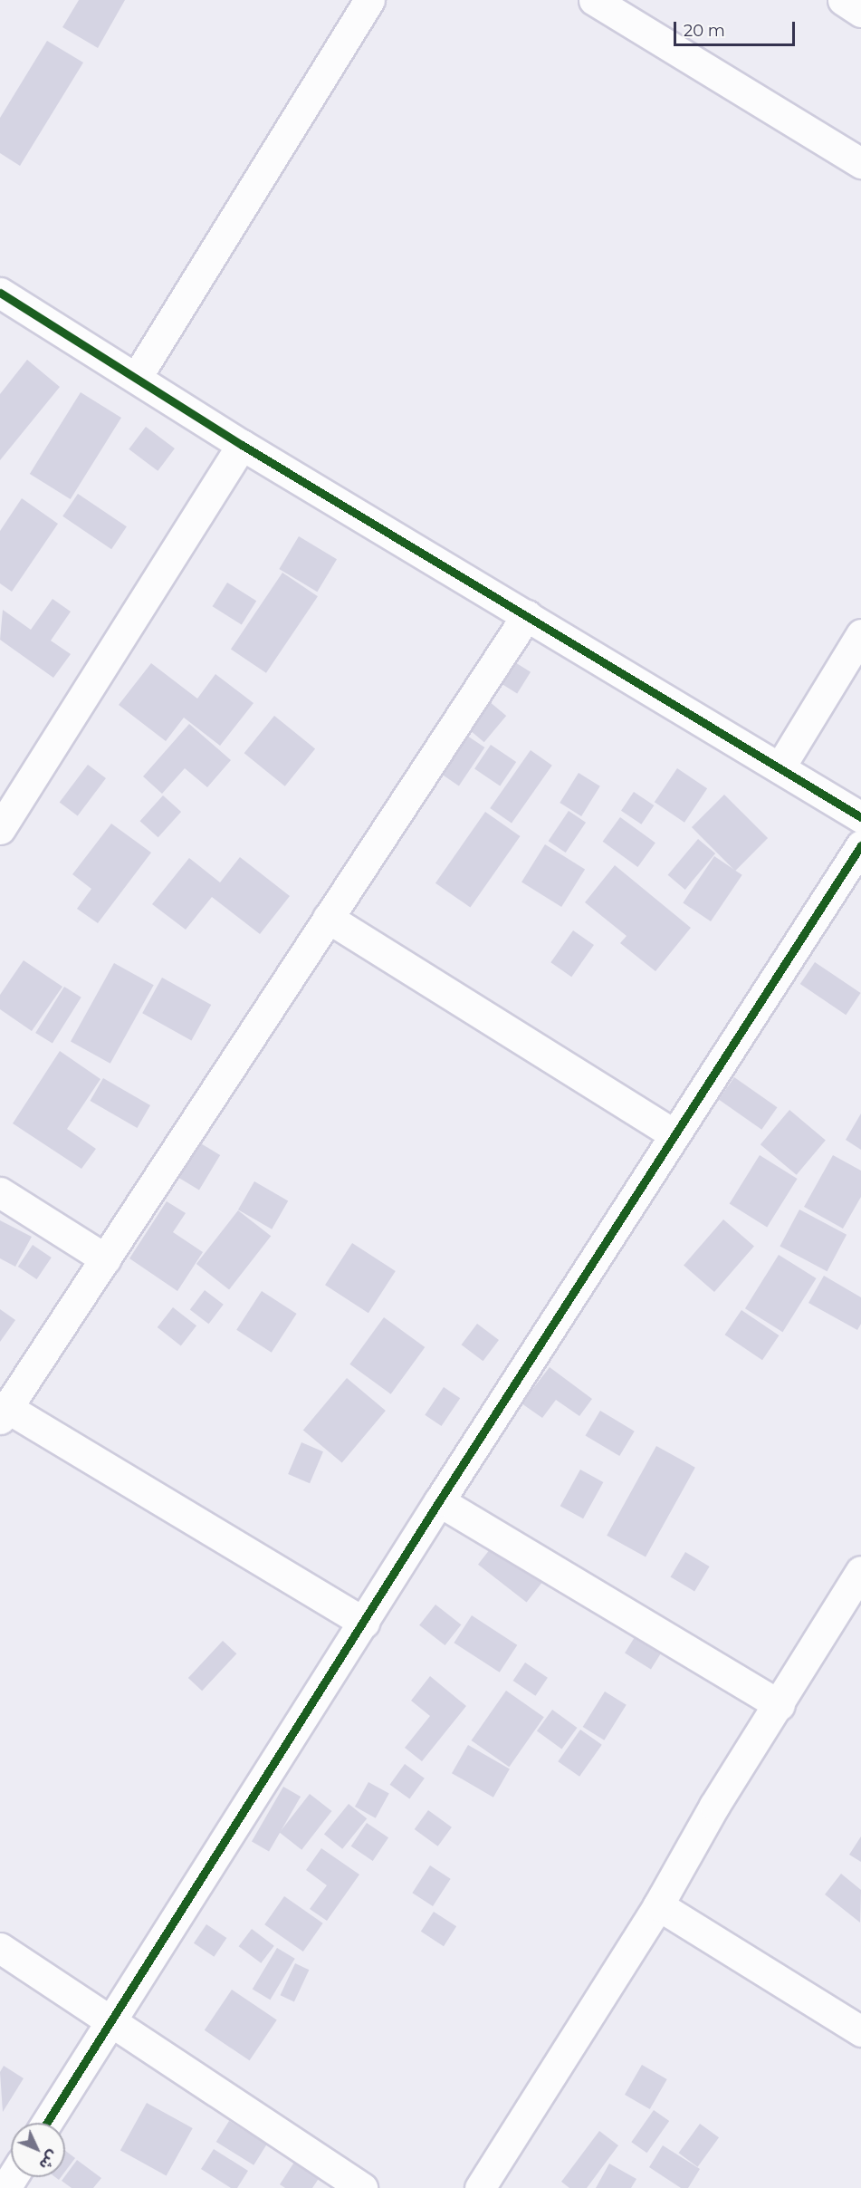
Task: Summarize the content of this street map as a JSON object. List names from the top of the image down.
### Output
{
  "scale_bar": "20 m",
  "north": "bottom right"
}
